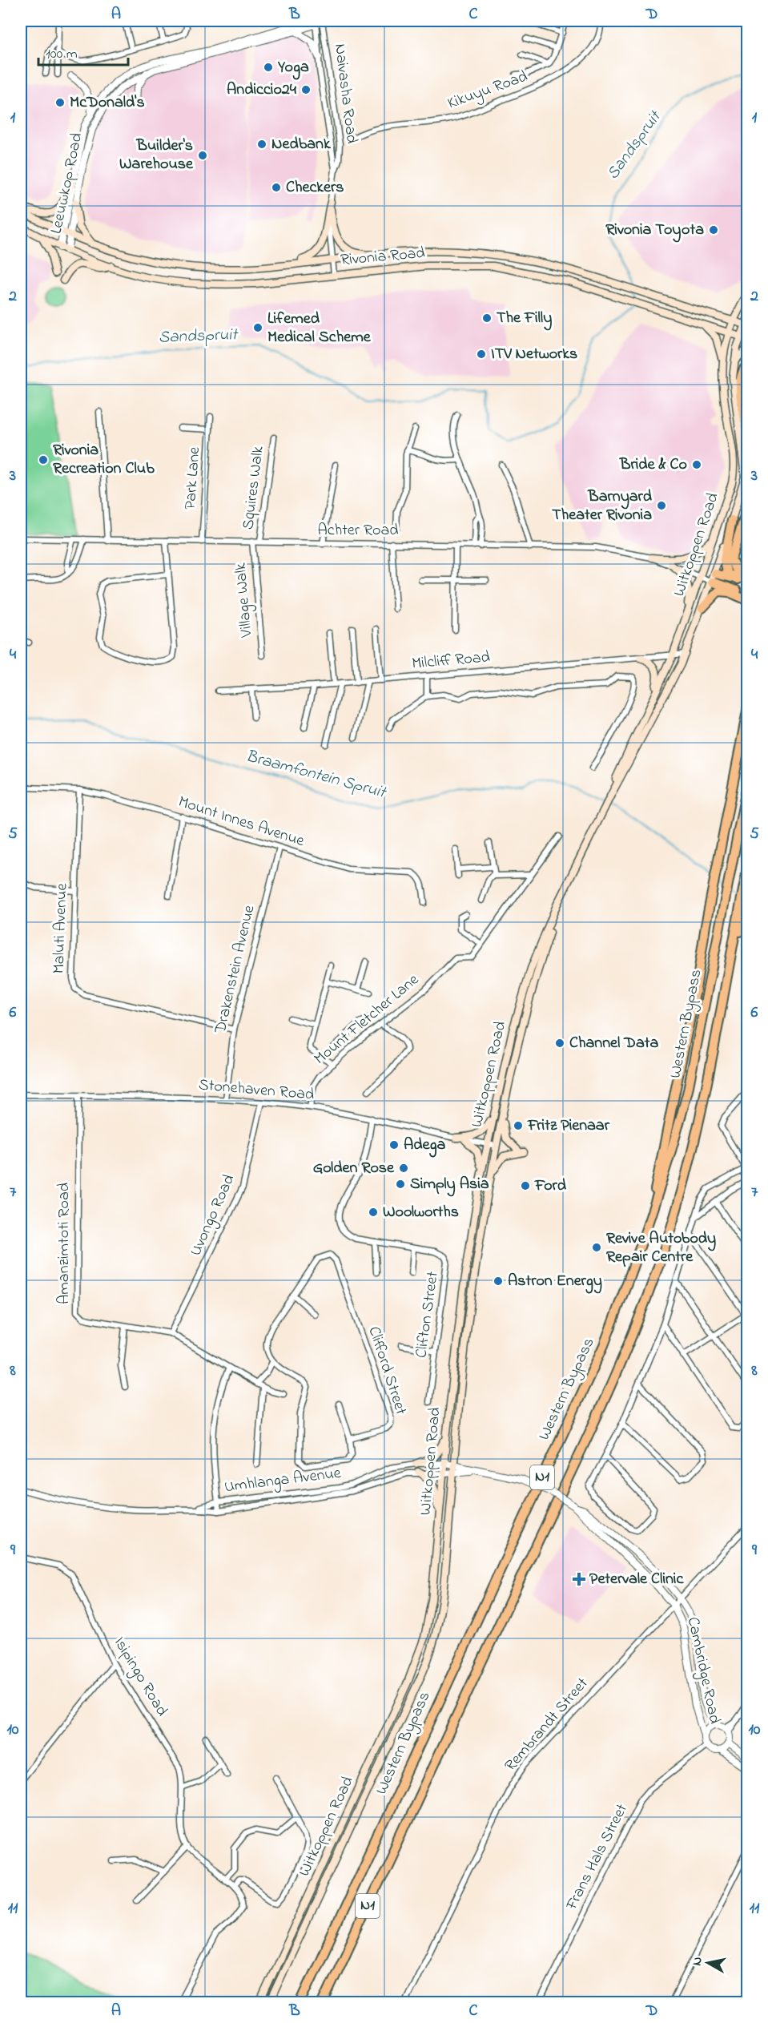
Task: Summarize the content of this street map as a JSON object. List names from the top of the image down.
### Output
{
  "streets": {
    "highway": ["Western Bypass", "N1"],
    "main road": ["Rivonia Road", "Witkoppen Road"],
    "street": [
      "Kikuyu Road",
      "Naivasha Road",
      "Leeuwkop Road",
      "Park Lane",
      "Squires Walk",
      "Achter Road",
      "Village Walk",
      "Milcliff Road",
      "Mount Innes Avenue",
      "Maluti Avenue",
      "Drakenstein Avenue",
      "Mount Fletcher Lane",
      "Stonehaven Road",
      "Uvongo Road",
      "Amanzimtoti Road",
      "Clifton Street",
      "Clifford Street",
      "Umhlanga Avenue",
      "Cambridge Road",
      "Isipingo Road",
      "Rembrandt Street",
      "Frans Hals Street"
    ]
  },
  "crossings": [
    ["Naivasha Road", "Leeuwkop Road"],
    ["Naivasha Road", "Rivonia Road"],
    ["Leeuwkop Road", "Rivonia Road"],
    ["Rivonia Road", "Witkoppen Road"],
    ["Park Lane", "Achter Road"],
    ["Squires Walk", "Achter Road"],
    ["Achter Road", "Witkoppen Road"],
    ["Achter Road", "Village Walk"],
    ["Witkoppen Road", "Milcliff Road"],
    ["Witkoppen Road", "Stonehaven Road"],
    ["Witkoppen Road", "Umhlanga Avenue"],
    ["Witkoppen Road", "Cambridge Road"],
    ["Mount Innes Avenue", "Maluti Avenue"],
    ["Mount Innes Avenue", "Drakenstein Avenue"],
    ["Maluti Avenue", "Drakenstein Avenue"],
    ["Drakenstein Avenue", "Stonehaven Road"],
    ["Mount Fletcher Lane", "Stonehaven Road"],
    ["Stonehaven Road", "Uvongo Road"],
    ["Stonehaven Road", "Amanzimtoti Road"],
    ["Stonehaven Road", "Clifton Street"],
    ["Uvongo Road", "Amanzimtoti Road"],
    ["Umhlanga Avenue", "Cambridge Road"],
    ["Cambridge Road", "Rembrandt Street"],
    ["Cambridge Road", "Frans Hals Street"]
  ],
  "water": ["Sandspruit", "Braamfontein Spruit"],
  "places": {
    "other": [
      "Yoga",
      "Andiccio24",
      "McDonald's",
      "Nedbank",
      "Builder's Warehouse",
      "Checkers",
      "Rivonia Toyota",
      "The Filly",
      "Lifemed Medical Scheme",
      "ITV Networks",
      "Rivonia Recreation Club",
      "Bride & Co",
      "Barnyard Theater Rivonia",
      "Channel Data",
      "Fritz Pienaar",
      "Adega",
      "Golden Rose",
      "Simply Asia",
      "Ford",
      "Woolworths",
      "Revive Autobody Repair Centre",
      "Astron Energy"
    ],
    "health": ["Petervale Clinic"]
  },
  "scale_bar": "100 m",
  "north": "left",
  "grid": {
    "columns": [
      "A",
      "B",
      "C",
      "D"
    ],
    "rows": [
      "1",
      "2",
      "3",
      "4",
      "5",
      "6",
      "7",
      "8",
      "9",
      "10",
      "11"
    ]
  }
}
